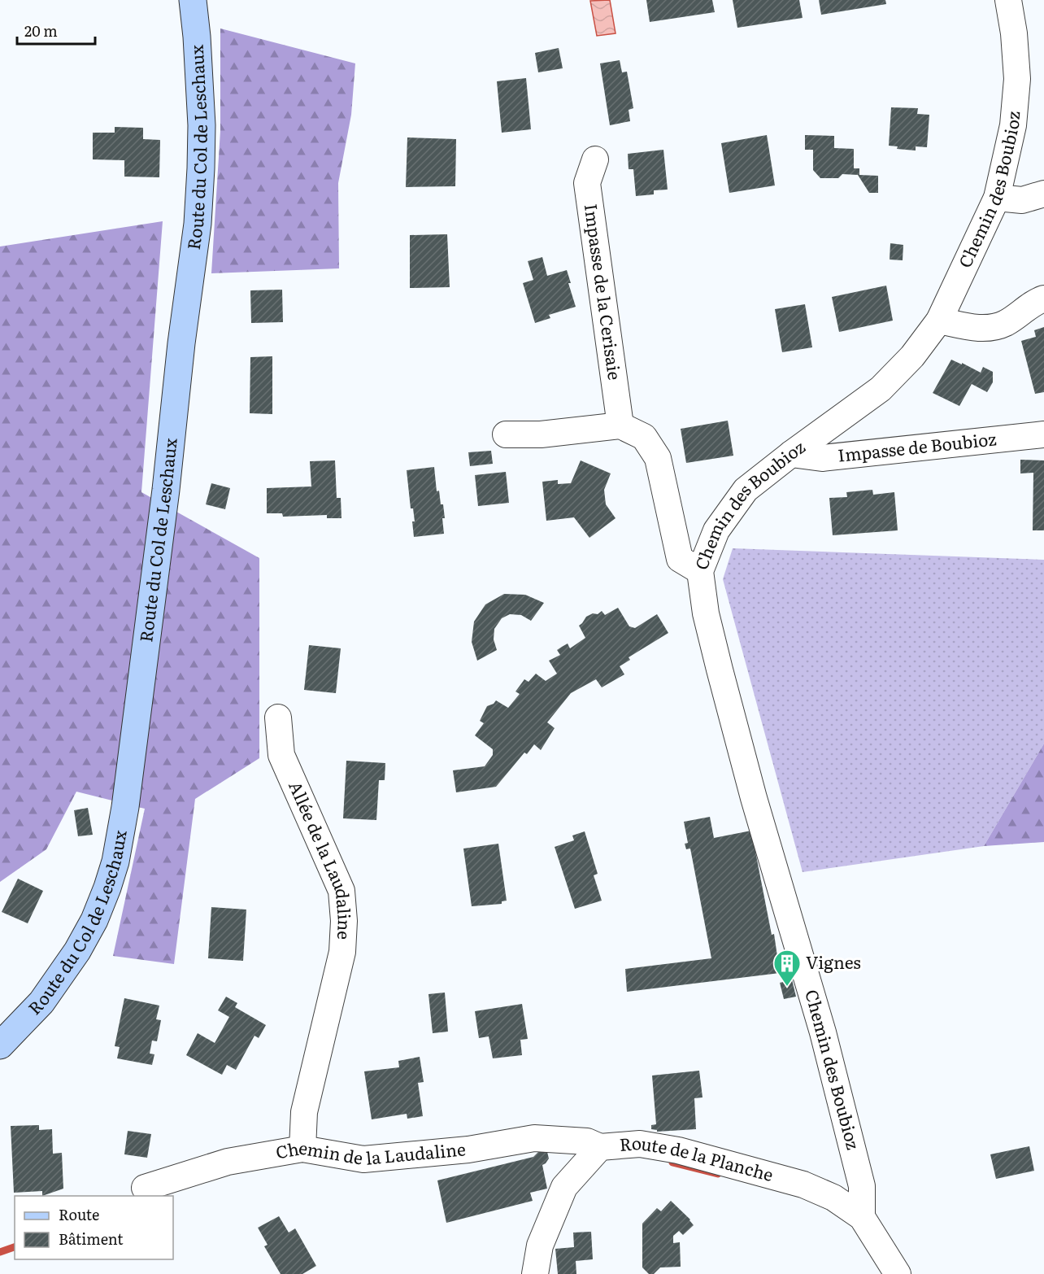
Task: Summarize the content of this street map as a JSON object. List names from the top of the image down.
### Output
{
  "streets": {
    "main road": ["Route du Col de Leschaux"],
    "street": [
      "Chemin des Boubioz",
      "Impasse de la Cerisaie",
      "Impasse de Boubioz",
      "Allée de la Laudaline",
      "Chemin de la Laudaline",
      "Route de la Planche"
    ]
  },
  "crossings": [
    ["Chemin des Boubioz", "Impasse de Boubioz"],
    ["Chemin des Boubioz", "Route de la Planche"],
    ["Allée de la Laudaline", "Chemin de la Laudaline"],
    ["Chemin de la Laudaline", "Route de la Planche"]
  ],
  "places": {
    "building": ["Vignes"]
  },
  "legend": ["Route", "Bâtiment"],
  "scale_bar": "20 m"
}
